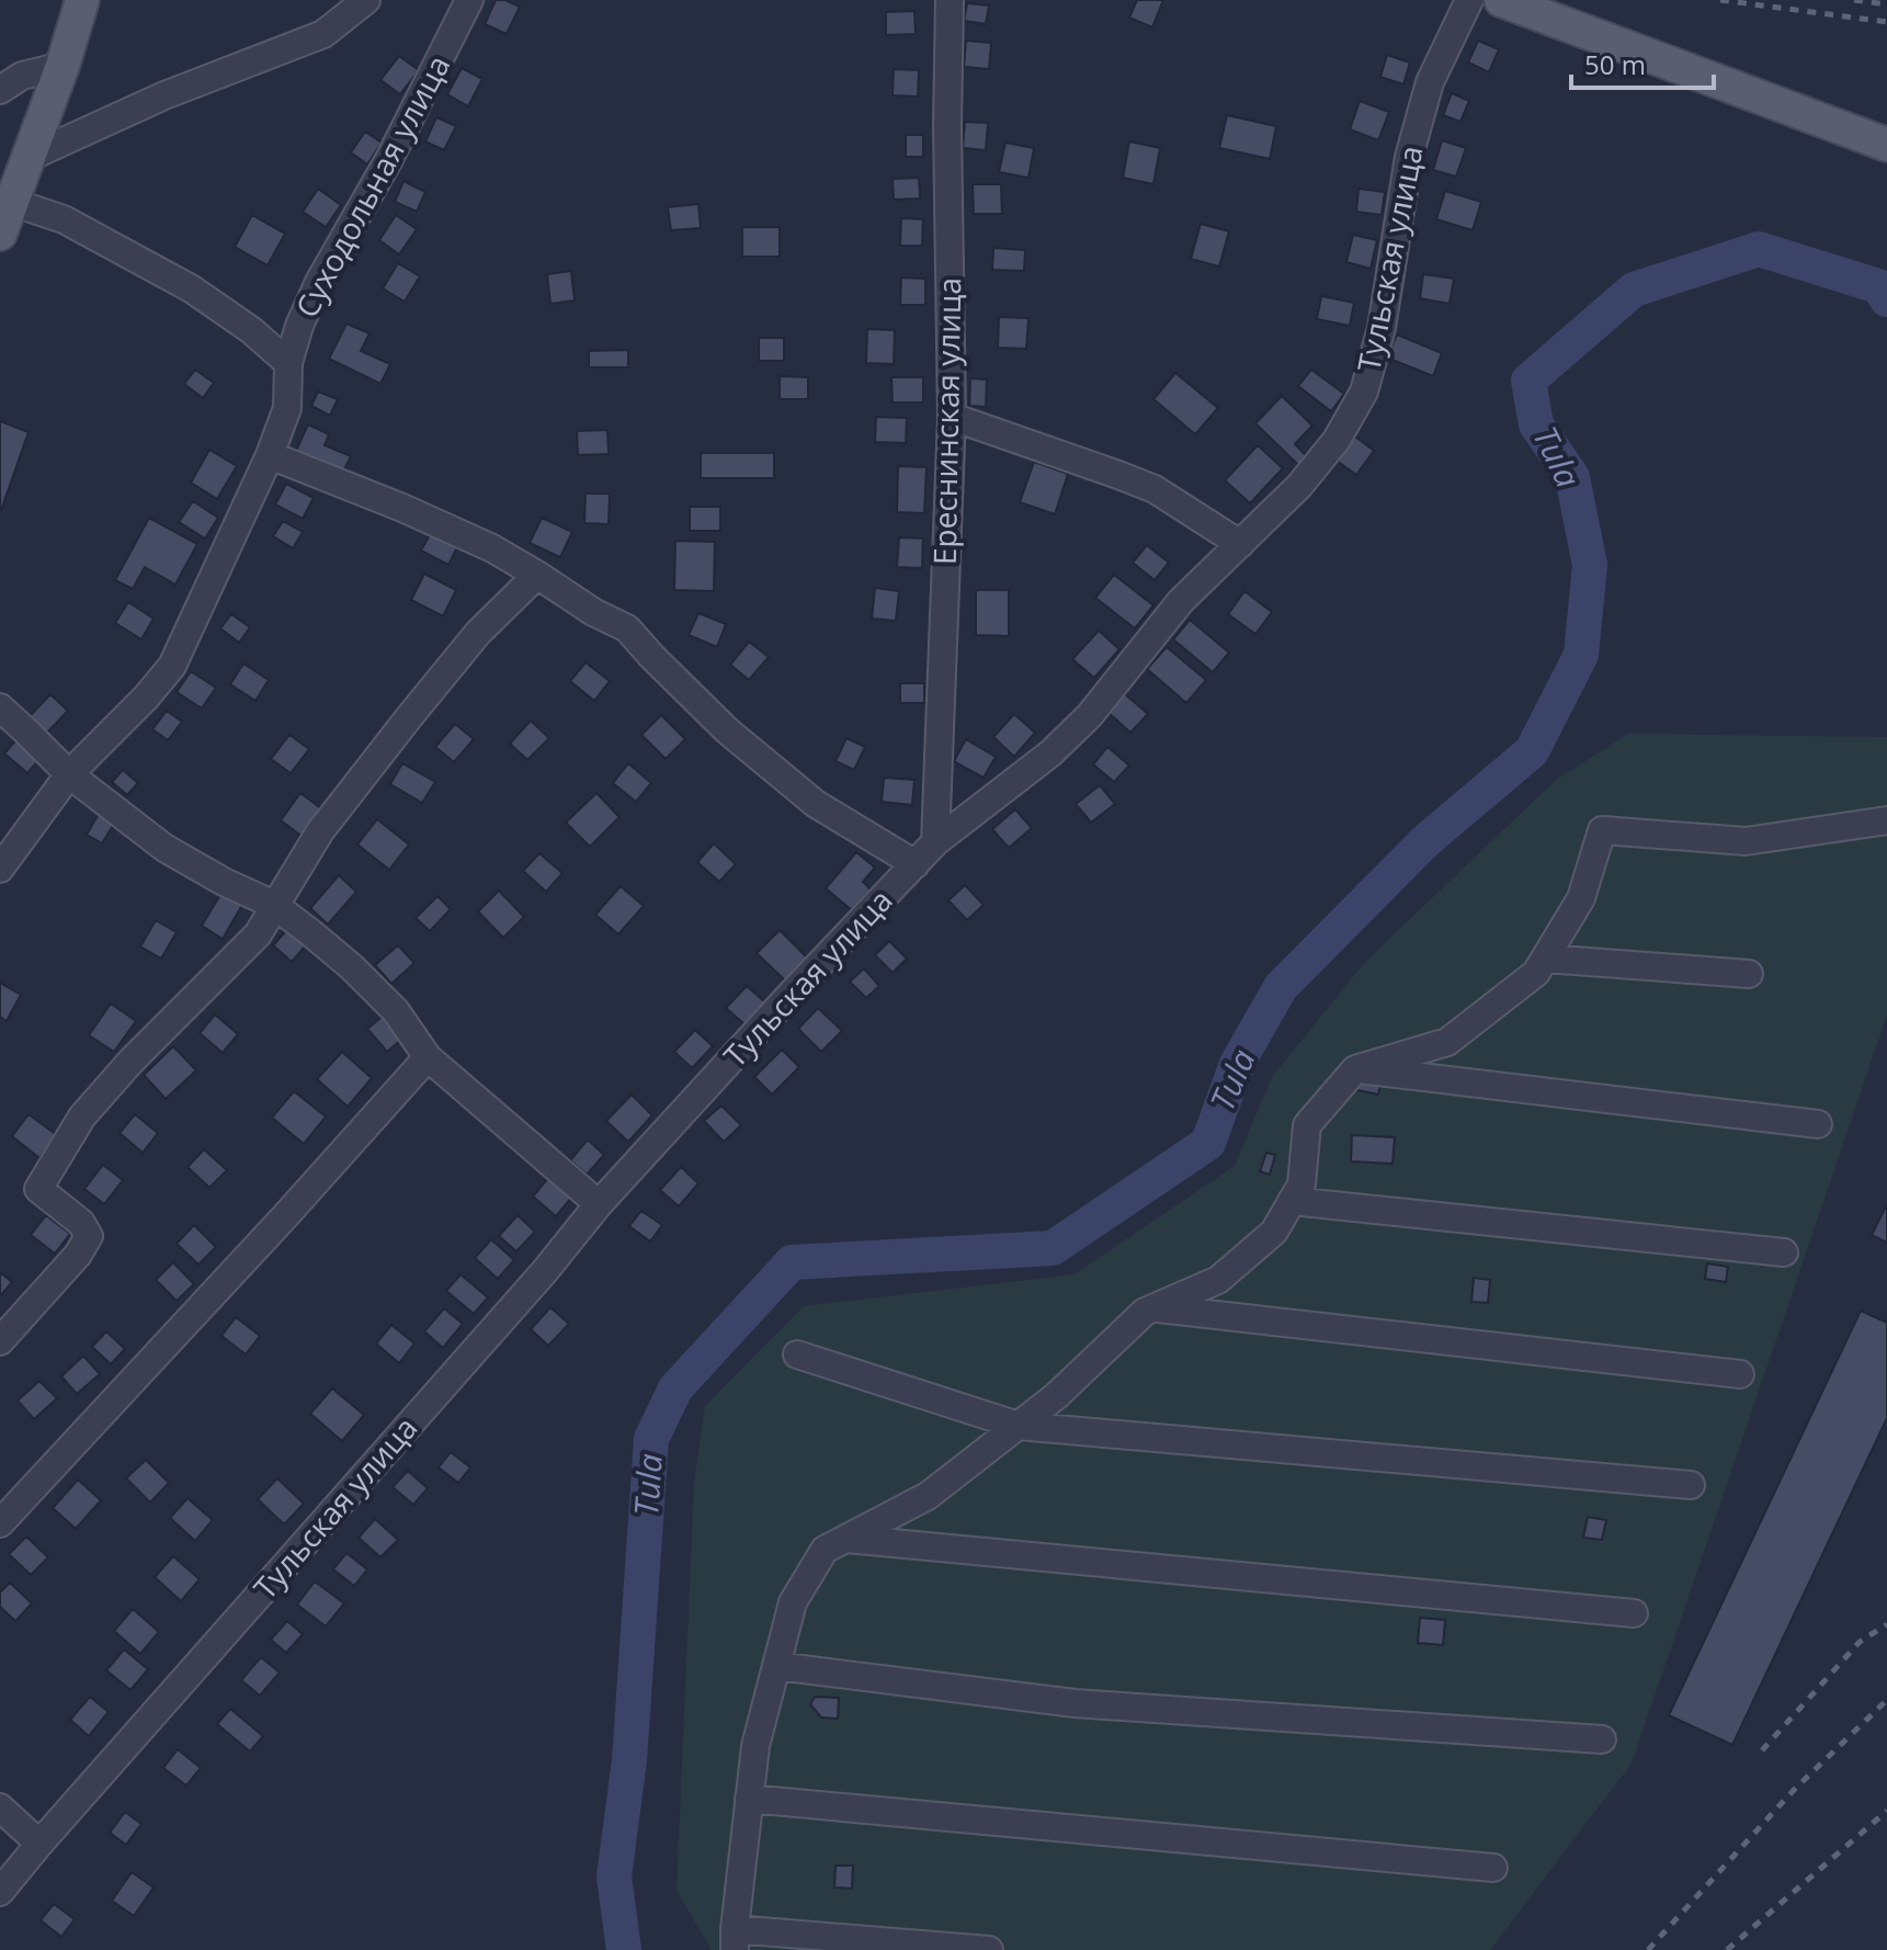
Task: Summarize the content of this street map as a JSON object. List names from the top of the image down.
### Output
{
  "streets": {
    "street": ["Суходольная улица", "Тульская улица", "Ереснинская улица"]
  },
  "crossings": [
    ["Тульская улица", "Ереснинская улица"]
  ],
  "water": ["Tula"],
  "scale_bar": "50 m"
}
